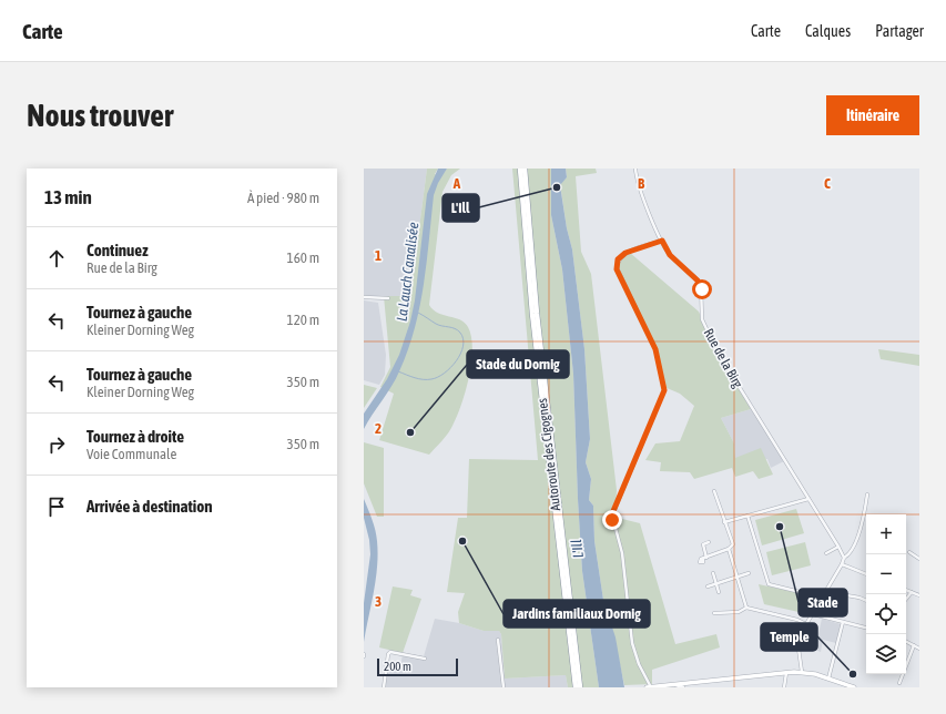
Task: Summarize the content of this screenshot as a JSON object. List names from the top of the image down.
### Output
{
  "streets": {
    "highway": ["Autoroute des Cigognes"],
    "street": ["Rue de la Birg"]
  },
  "water": ["La Lauch Canalisée", "L'Ill"],
  "places": [
    "L'Ill",
    "Stade du Dornig",
    "Stade",
    "Jardins familiaux Dornig",
    "Temple"
  ],
  "scale_bar": "200 m",
  "page": {
    "header": "Carte",
    "nav": ["Carte", "Calques", "Partager"],
    "buttons": "Itinéraire",
    "title": "Nous trouver",
    "heading": ["13 min", "À pied · 980 m"],
    "list": [
      ["Continuez", "Rue de la Birg", "160 m"],
      ["Tournez à gauche", "Kleiner Dorning Weg", "120 m"],
      ["Tournez à gauche", "Kleiner Dorning Weg", "350 m"],
      ["Tournez à droite", "Voie Communale", "350 m"],
      "Arrivée à destination"
    ],
    "map_buttons": ["+", "−"],
    "scale": "200 m"
  },
  "grid": {
    "columns": ["A", "B", "C"],
    "rows": ["1", "2", "3"]
  }
}
